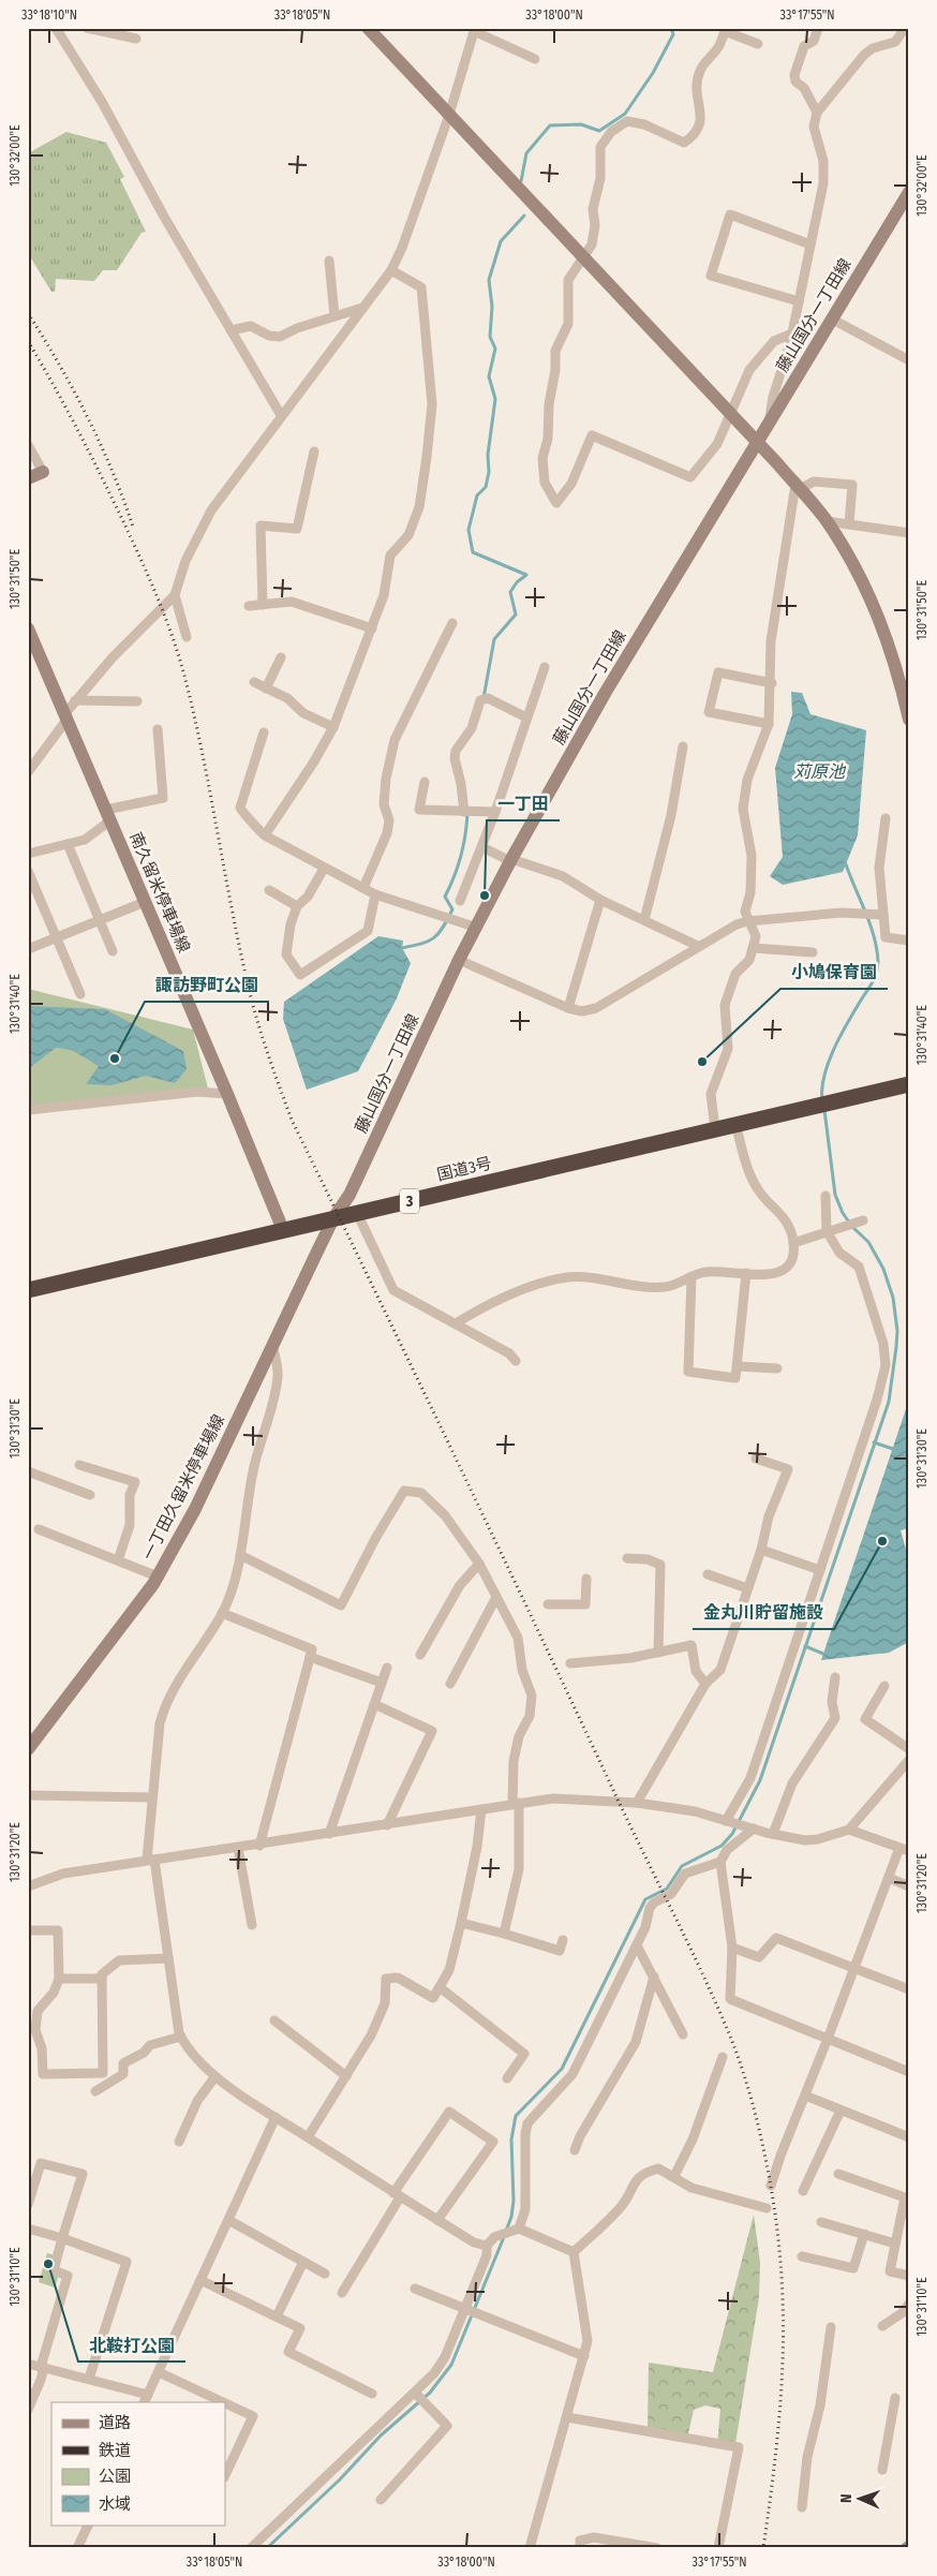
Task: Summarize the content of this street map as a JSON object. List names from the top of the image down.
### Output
{
  "streets": {
    "highway": ["国道3号", "3"],
    "main road": ["藤山国分一丁田線", "南久留米停車場線", "一丁田久留米停車場線"]
  },
  "crossings": [
    ["藤山国分一丁田線", "国道3号"],
    ["藤山国分一丁田線", "一丁田久留米停車場線"],
    ["南久留米停車場線", "国道3号"],
    ["国道3号", "一丁田久留米停車場線"]
  ],
  "water": ["苅原池"],
  "places": [
    "一丁田",
    "諏訪野町公園",
    "小鳩保育園",
    "金丸川貯留施設",
    "北鞍打公園"
  ],
  "legend": [
    "道路",
    "鉄道",
    "公園",
    "水域"
  ],
  "north": "left",
  "coordinates": [
    "33°18'10\"N",
    "33°18'05\"N",
    "33°18'00\"N",
    "33°17'55\"N",
    "130°32'00\"E",
    "130°31'50\"E",
    "130°31'40\"E",
    "130°31'30\"E",
    "130°31'20\"E",
    "130°31'10\"E"
  ]
}
